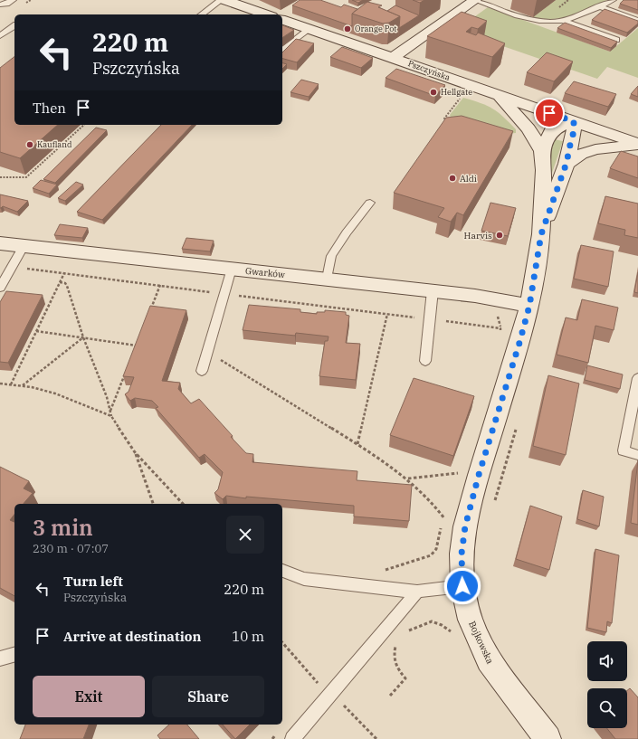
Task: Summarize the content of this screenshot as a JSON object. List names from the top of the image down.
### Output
{
  "streets": {
    "street": ["Pszczyńska", "Gwarków", "Bojkowska"]
  },
  "crossings": [
    ["Pszczyńska", "Bojkowska"],
    ["Gwarków", "Bojkowska"]
  ],
  "places": [
    "Orange Pot",
    "Hellgate",
    "Kaufland",
    "Aldi",
    "Harvis"
  ],
  "page": {
    "turn": ["220 m", "Pszczyńska"],
    "then": "Then",
    "heading": ["3 min", "230 m · 07:07"],
    "list": [
      {
        "name": "Turn left",
        "note": "Pszczyńska",
        "value": "220 m"
      },
      {
        "name": "Arrive at destination",
        "value": "10 m"
      }
    ],
    "buttons": ["Exit", "Share"]
  }
}
